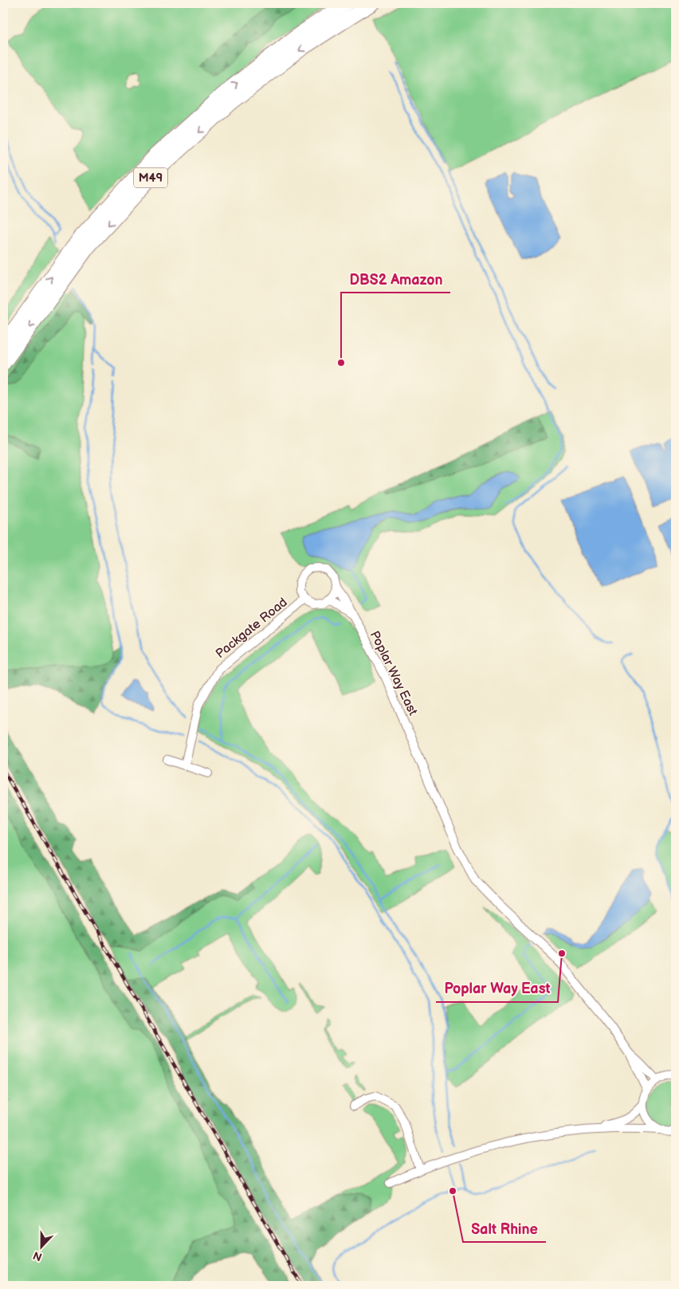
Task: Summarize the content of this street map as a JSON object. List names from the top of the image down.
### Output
{
  "streets": {
    "highway": ["M49"],
    "street": ["Packgate Road", "Poplar Way East"]
  },
  "crossings": [
    ["Packgate Road", "Poplar Way East"]
  ],
  "places": ["DBS2 Amazon", "Poplar Way East", "Salt Rhine"],
  "north": "bottom"
}
